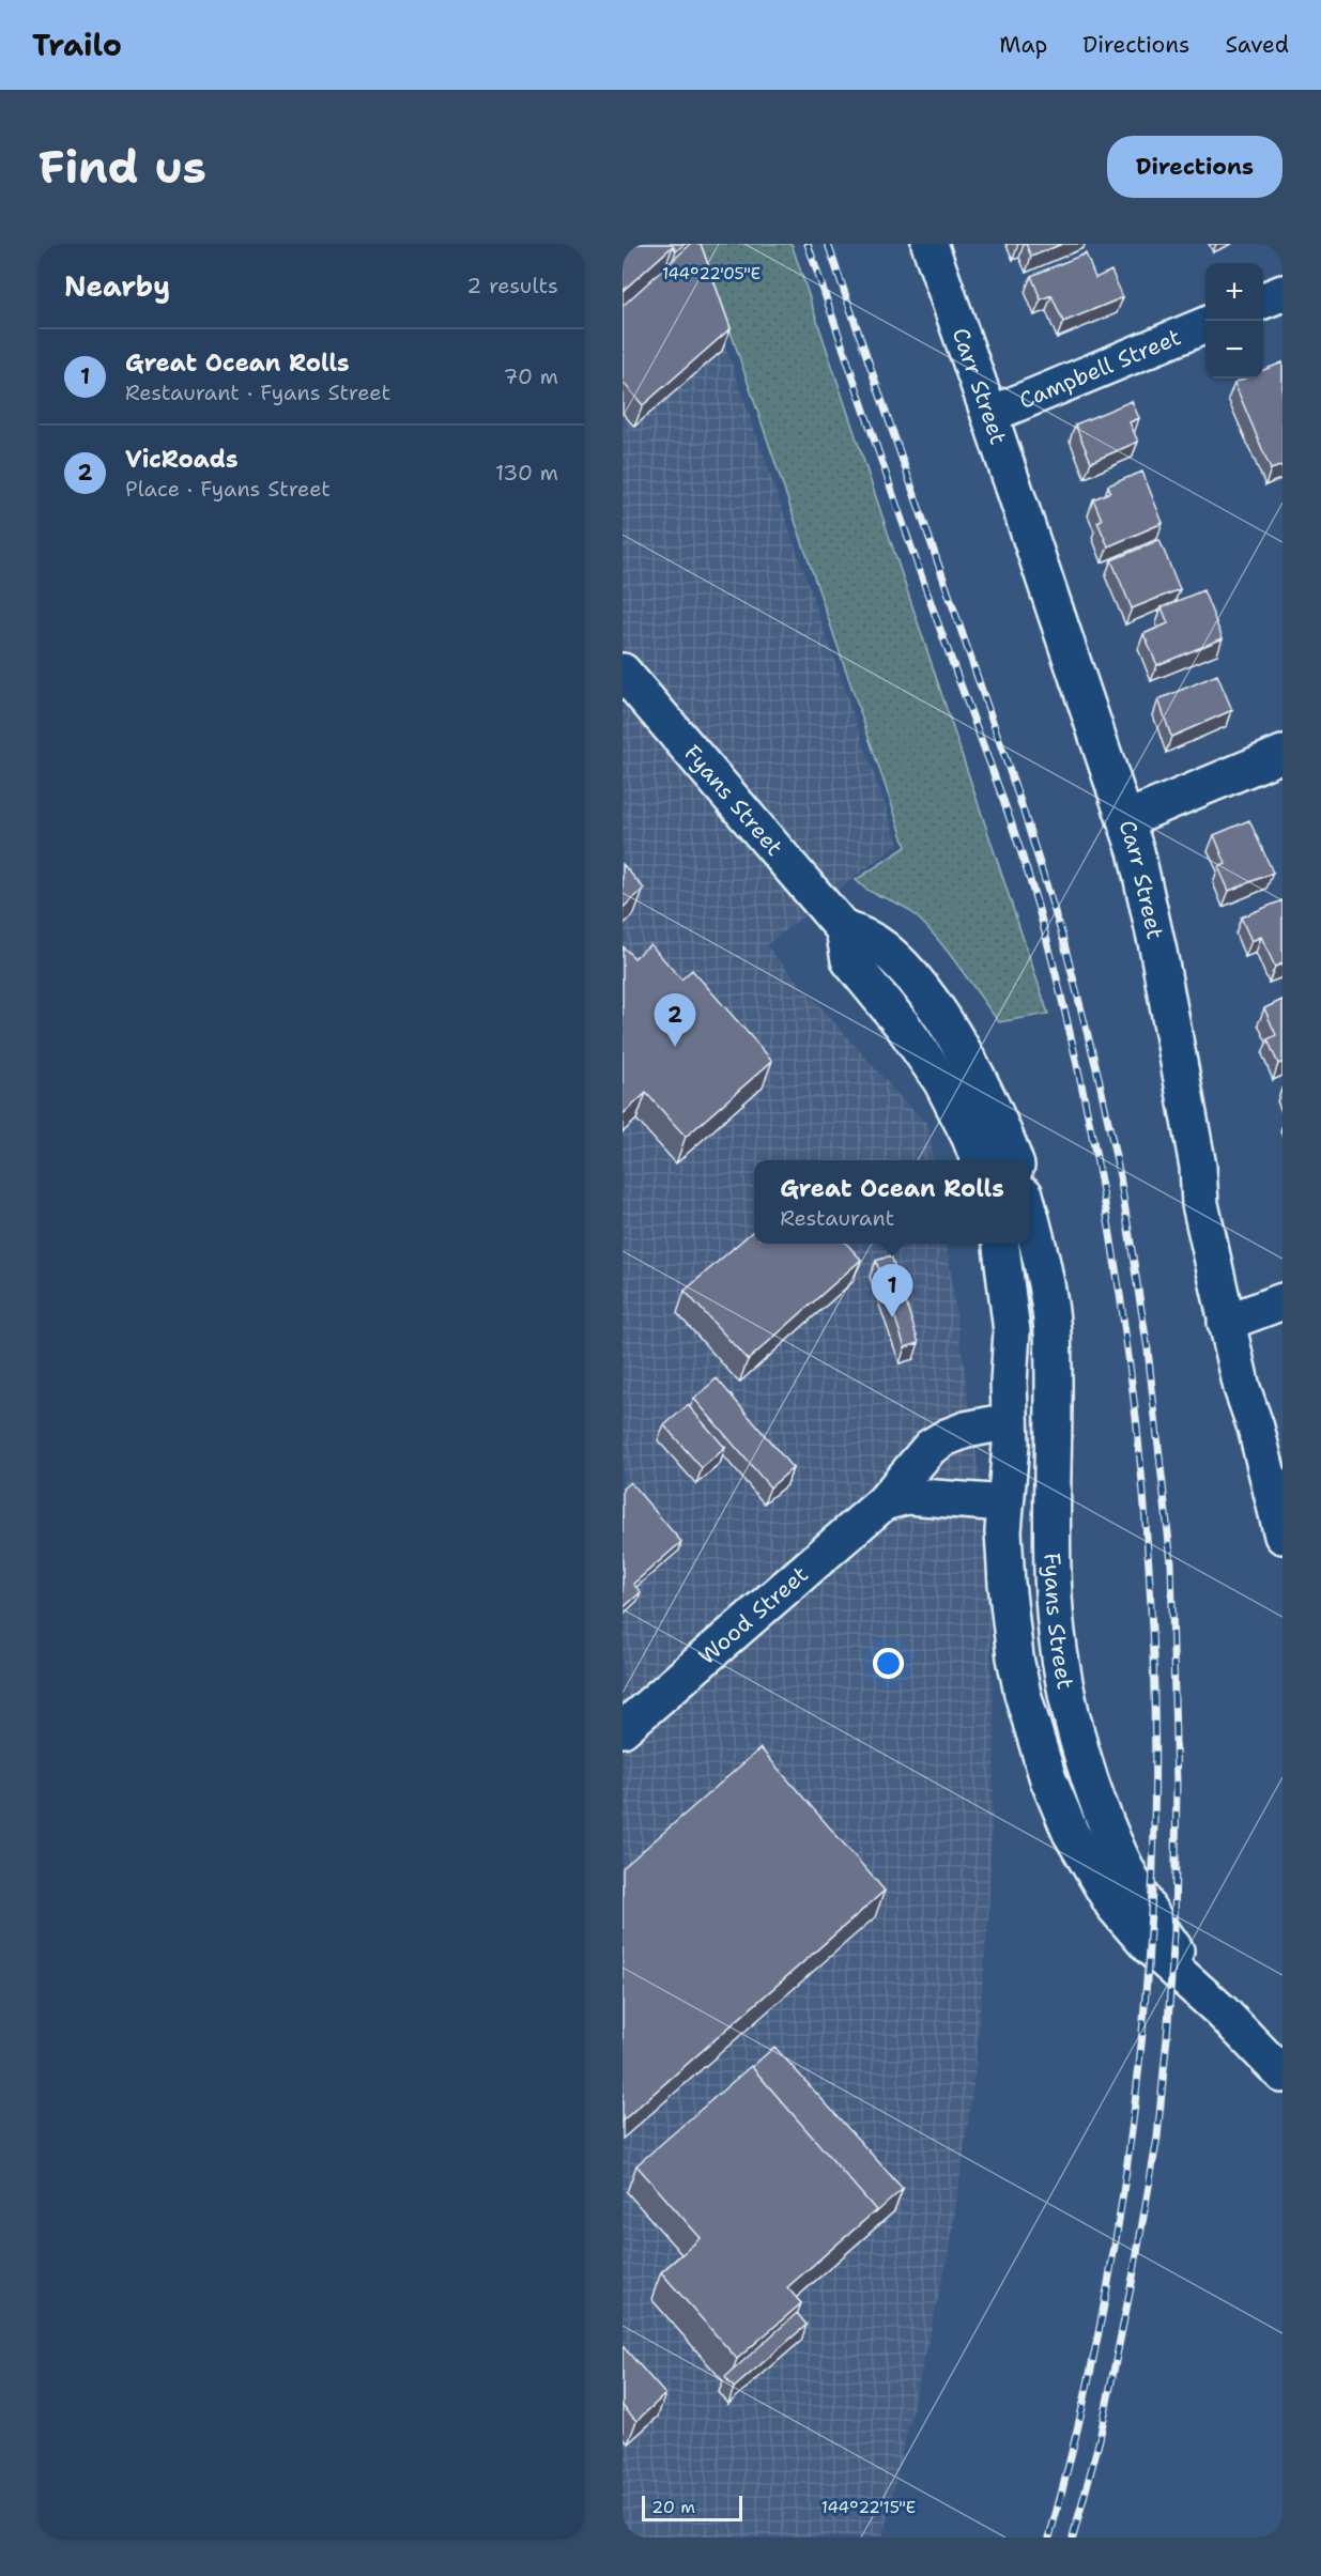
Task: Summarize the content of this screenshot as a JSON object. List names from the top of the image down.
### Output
{
  "streets": {
    "main road": [
      "Campbell Street",
      "Carr Street",
      "Fyans Street",
      "Wood Street"
    ]
  },
  "crossings": [
    ["Campbell Street", "Carr Street"],
    ["Fyans Street", "Wood Street"]
  ],
  "scale_bar": "20 m",
  "page": {
    "header": "Trailo",
    "nav": ["Map", "Directions", "Saved"],
    "buttons": "Directions",
    "title": "Find us",
    "heading": ["Nearby", "2 results"],
    "map_buttons": ["+", "−"],
    "list": [
      {
        "mark": "1",
        "name": "Great Ocean Rolls",
        "note": "Restaurant · Fyans Street",
        "value": "70 m"
      },
      {
        "mark": "2",
        "name": "VicRoads",
        "note": "Place · Fyans Street",
        "value": "130 m"
      }
    ],
    "pins": ["2", "1"],
    "popup": ["Great Ocean Rolls", "Restaurant"],
    "scale": "20 m"
  },
  "coordinates": ["144°22'05\"E", "144°22'15\"E"]
}
